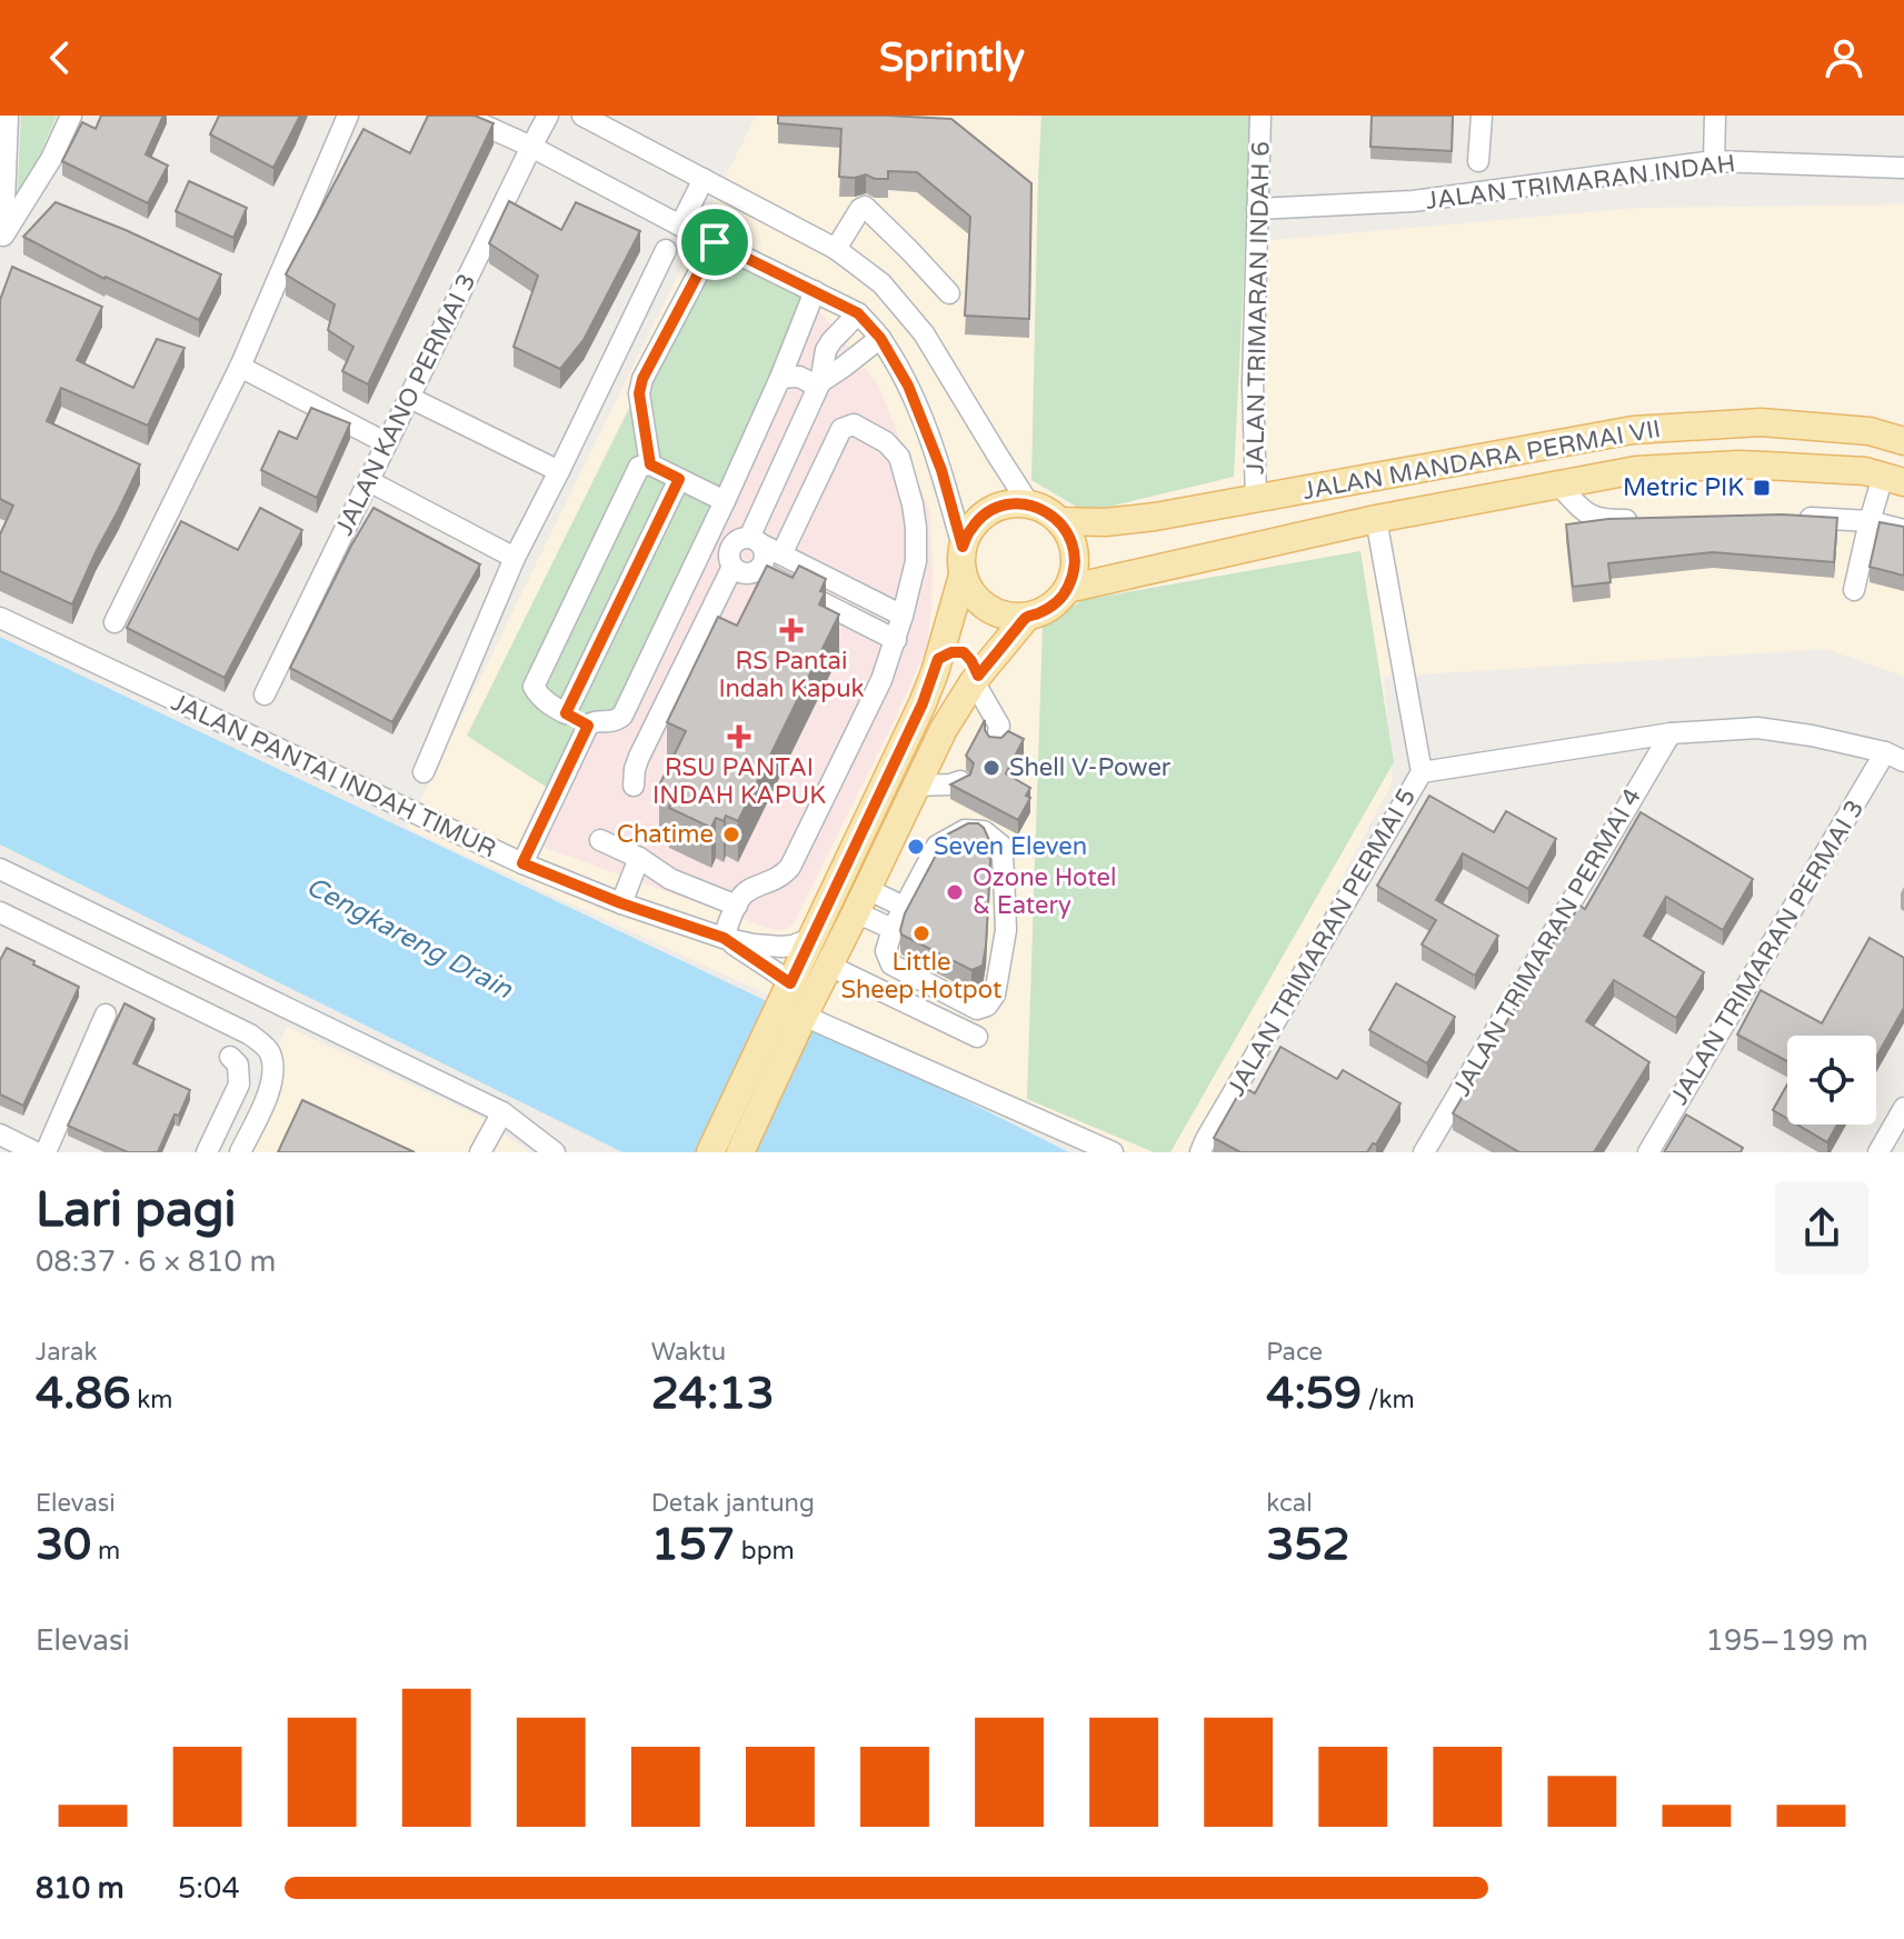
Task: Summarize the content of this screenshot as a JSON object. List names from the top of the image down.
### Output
{
  "streets": {
    "main road": ["JALAN MANDARA PERMAI VII"],
    "street": [
      "JALAN TRIMARAN INDAH",
      "JALAN TRIMARAN INDAH 6",
      "JALAN KANO PERMAI 3",
      "JALAN PANTAI INDAH TIMUR",
      "JALAN TRIMARAN PERMAI 5",
      "JALAN TRIMARAN PERMAI 4",
      "JALAN TRIMARAN PERMAI 3"
    ]
  },
  "crossings": [
    ["JALAN TRIMARAN INDAH", "JALAN TRIMARAN INDAH 6"],
    ["JALAN TRIMARAN INDAH 6", "JALAN MANDARA PERMAI VII"],
    ["JALAN MANDARA PERMAI VII", "JALAN TRIMARAN PERMAI 5"]
  ],
  "water": ["Cengkareng Drain"],
  "places": {
    "transit": ["Metric PIK"],
    "health": ["RS Pantai Indah Kapuk", "RSU PANTAI INDAH KAPUK"],
    "other": [
      "Shell V-Power",
      "Chatime",
      "Seven Eleven",
      "Ozone Hotel & Eatery",
      "Little Sheep Hotpot"
    ]
  },
  "page": {
    "header": "Sprintly",
    "heading": ["Lari pagi", "08:37 · 6 × 810 m"],
    "stats": [
      ["Jarak", "4.86 km"],
      ["Waktu", "24:13"],
      ["Pace", "4:59 /km"],
      ["Elevasi", "30 m"],
      ["Detak jantung", "157 bpm"],
      ["kcal", "352"]
    ],
    "chart": ["Elevasi", "195–199 m"],
    "list": [
      {
        "name": "810 m",
        "note": "5:04"
      }
    ]
  }
}
